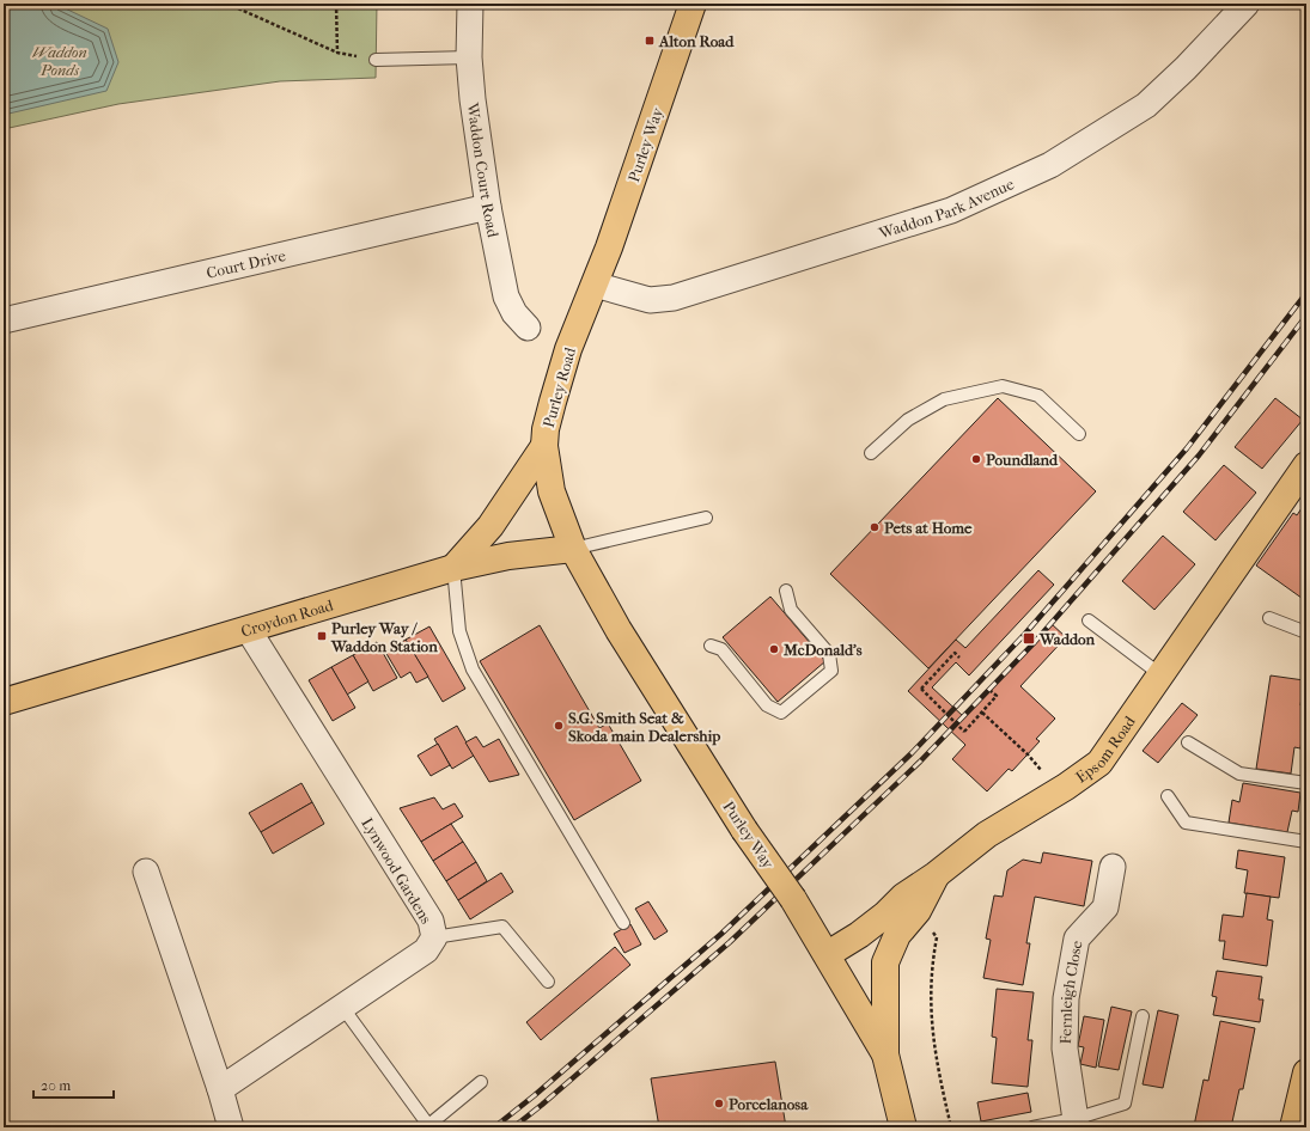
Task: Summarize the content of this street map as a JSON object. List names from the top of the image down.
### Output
{
  "streets": {
    "highway": [
      "Purley Way",
      "Purley Road",
      "Croydon Road",
      "Epsom Road"
    ],
    "street": [
      "Waddon Court Road",
      "Waddon Park Avenue",
      "Court Drive",
      "Lynwood Gardens",
      "Fernleigh Close"
    ]
  },
  "crossings": [
    ["Purley Way", "Waddon Park Avenue"],
    ["Purley Way", "Purley Road"],
    ["Purley Way", "Croydon Road"],
    ["Purley Way", "Epsom Road"],
    ["Waddon Court Road", "Court Drive"],
    ["Waddon Park Avenue", "Purley Road"],
    ["Purley Road", "Croydon Road"],
    ["Croydon Road", "Lynwood Gardens"]
  ],
  "parks": ["Waddon Ponds"],
  "places": {
    "transit": ["Alton Road", "Purley Way / Waddon Station", "Waddon"],
    "other": [
      "Poundland",
      "Pets at Home",
      "McDonald's",
      "S.G. Smith Seat & Skoda main Dealership",
      "Porcelanosa"
    ]
  },
  "scale_bar": "20 m"
}
